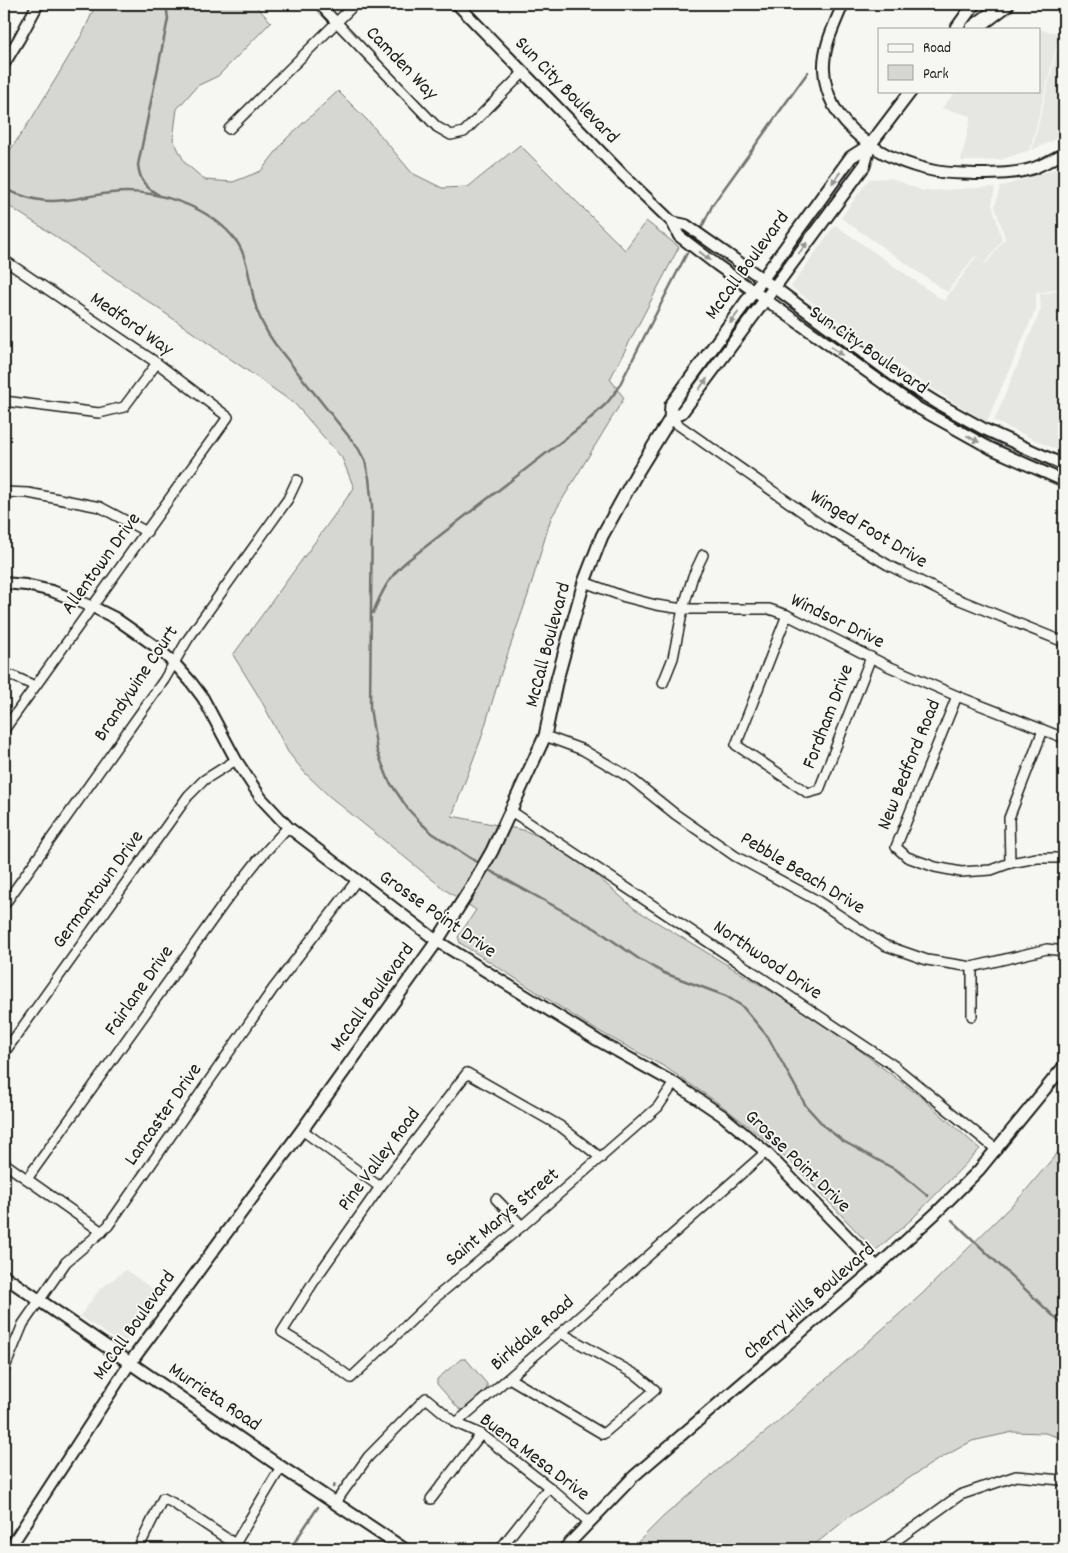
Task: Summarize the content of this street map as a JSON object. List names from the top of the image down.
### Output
{
  "streets": {
    "main road": ["McCall Boulevard", "Murrieta Road"],
    "street": [
      "Camden Way",
      "Sun City Boulevard",
      "Medford Way",
      "Winged Foot Drive",
      "Allentown Drive",
      "Windsor Drive",
      "Brandywine Court",
      "Fordham Drive",
      "New Bedford Road",
      "Pebble Beach Drive",
      "Germantown Drive",
      "Grosse Point Drive",
      "Northwood Drive",
      "Fairlane Drive",
      "Lancaster Drive",
      "Pine Valley Road",
      "Saint Marys Street",
      "Cherry Hills Boulevard",
      "Birkdale Road",
      "Buena Mesa Drive"
    ]
  },
  "crossings": [
    ["Camden Way", "Sun City Boulevard"],
    ["Sun City Boulevard", "McCall Boulevard"],
    ["McCall Boulevard", "Winged Foot Drive"],
    ["McCall Boulevard", "Windsor Drive"],
    ["McCall Boulevard", "Pebble Beach Drive"],
    ["McCall Boulevard", "Grosse Point Drive"],
    ["McCall Boulevard", "Northwood Drive"],
    ["McCall Boulevard", "Murrieta Road"],
    ["Medford Way", "Allentown Drive"],
    ["Allentown Drive", "Grosse Point Drive"],
    ["Windsor Drive", "Fordham Drive"],
    ["Windsor Drive", "New Bedford Road"],
    ["Brandywine Court", "Grosse Point Drive"],
    ["Germantown Drive", "Grosse Point Drive"],
    ["Grosse Point Drive", "Fairlane Drive"],
    ["Grosse Point Drive", "Lancaster Drive"],
    ["Grosse Point Drive", "Saint Marys Street"],
    ["Grosse Point Drive", "Cherry Hills Boulevard"],
    ["Grosse Point Drive", "Birkdale Road"],
    ["Northwood Drive", "Cherry Hills Boulevard"],
    ["Lancaster Drive", "Murrieta Road"],
    ["Pine Valley Road", "Saint Marys Street"],
    ["Cherry Hills Boulevard", "Buena Mesa Drive"],
    ["Birkdale Road", "Buena Mesa Drive"]
  ],
  "legend": ["Road", "Park"]
}
